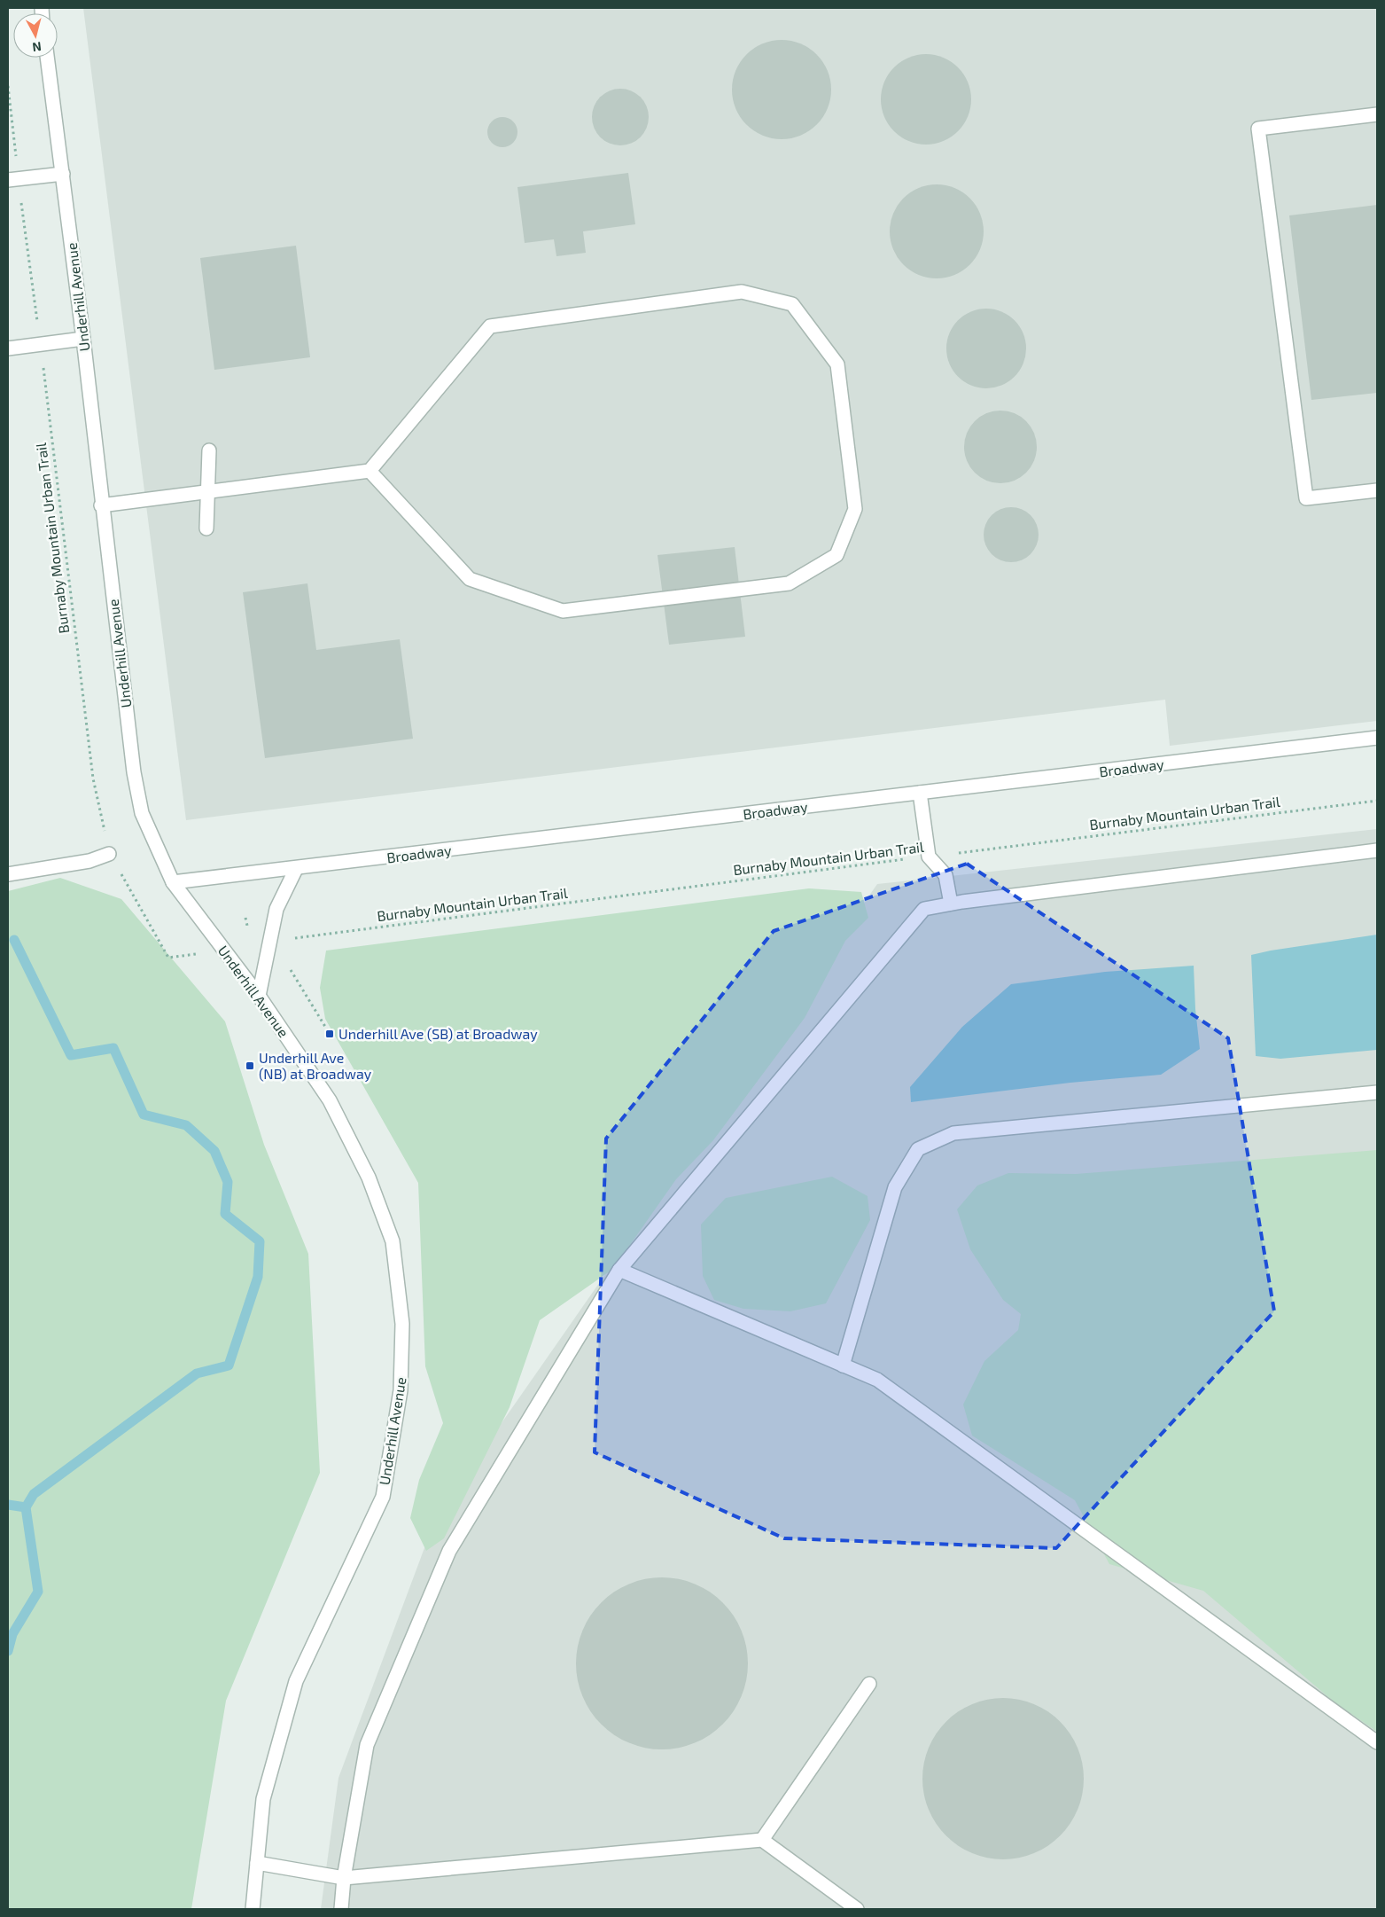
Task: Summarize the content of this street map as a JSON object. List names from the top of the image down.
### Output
{
  "streets": {
    "street": ["Underhill Avenue", "Broadway"],
    "path": ["Burnaby Mountain Urban Trail"]
  },
  "crossings": [
    ["Underhill Avenue", "Broadway"]
  ],
  "places": {
    "transit": ["Underhill Ave (SB) at Broadway", "Underhill Ave (NB) at Broadway"]
  },
  "north": "bottom"
}
